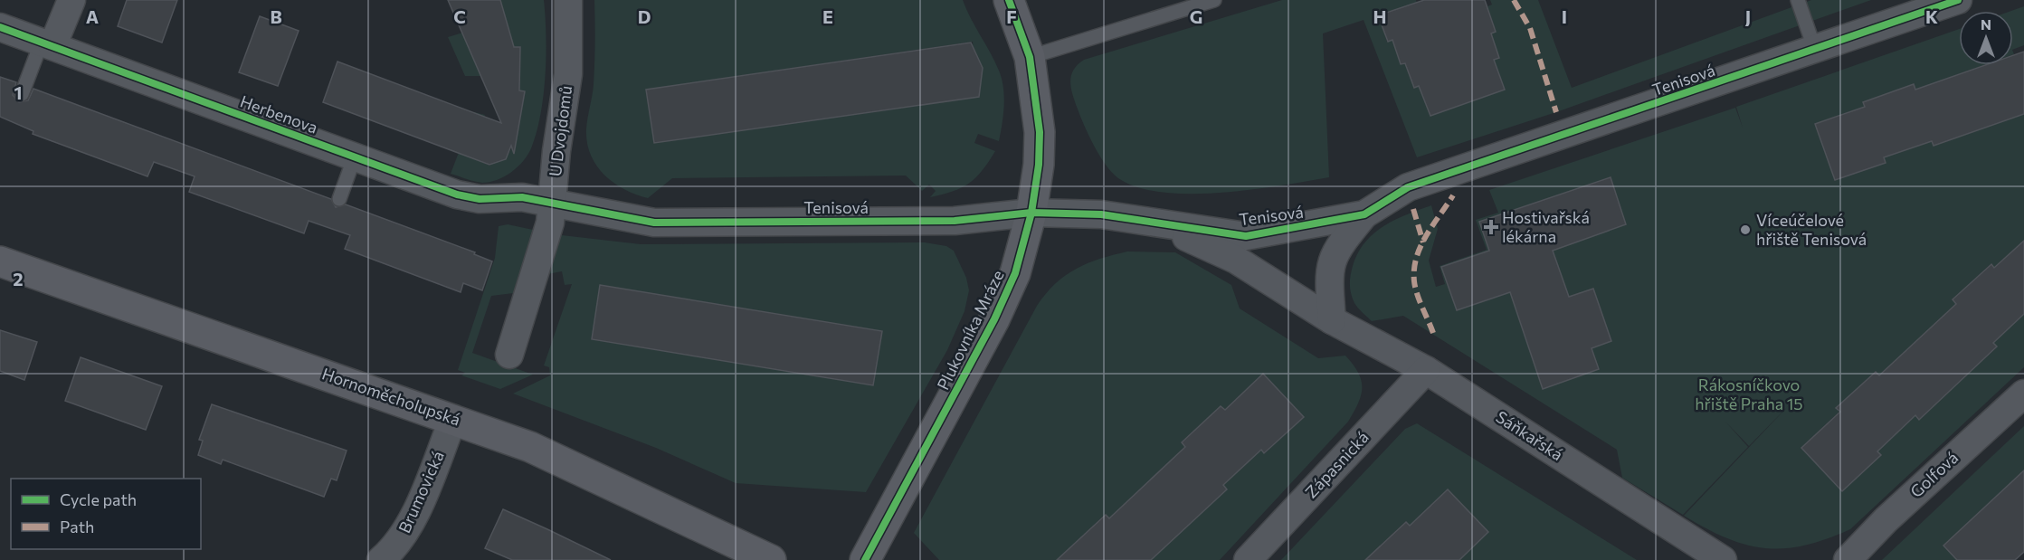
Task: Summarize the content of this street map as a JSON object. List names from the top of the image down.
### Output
{
  "streets": {
    "street": [
      "Tenisová",
      "Herbenova",
      "U Dvojdomů",
      "Plukovníka Mráze",
      "Hornoměcholupská",
      "Sáňkařská",
      "Zápasnická",
      "Golfová",
      "Brumovická"
    ]
  },
  "crossings": [
    ["Tenisová", "Herbenova"],
    ["Tenisová", "U Dvojdomů"],
    ["Tenisová", "Plukovníka Mráze"],
    ["Tenisová", "Sáňkařská"],
    ["Herbenova", "U Dvojdomů"],
    ["Hornoměcholupská", "Brumovická"],
    ["Sáňkařská", "Zápasnická"]
  ],
  "parks": ["Rákosníčkovo hřiště Praha 15"],
  "places": {
    "health": ["Hostivařská lékárna"],
    "other": ["Víceúčelové hřiště Tenisová"]
  },
  "legend": ["Cycle path", "Path"],
  "north": "top",
  "grid": {
    "columns": [
      "A",
      "B",
      "C",
      "D",
      "E",
      "F",
      "G",
      "H",
      "I",
      "J",
      "K"
    ],
    "rows": ["1", "2"]
  }
}
